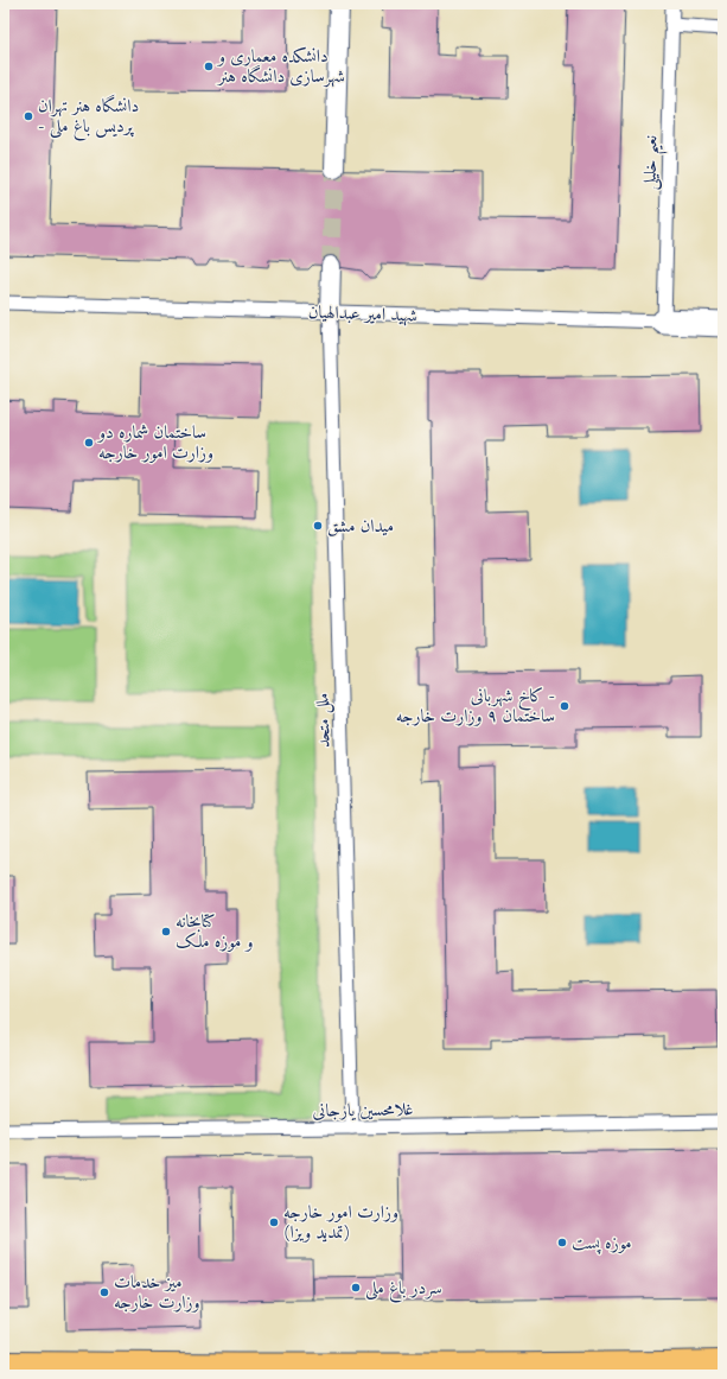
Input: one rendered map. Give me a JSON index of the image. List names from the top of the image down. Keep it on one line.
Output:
{"streets":{"street":["شهید امیر عبدالهیان"],"lane":["نعیم خلیلی","ملل متحد","غلامحسین یارجانی"]},"crossings":[["نعیم خلیلی","شهید امیر عبدالهیان"],["شهید امیر عبدالهیان","ملل متحد"],["ملل متحد","غلامحسین یارجانی"]],"places":["دانشکده معماری و شهرسازی دانشگاه هنر","دانشگاه هنر تهران - پردیس باغ ملی","ساختمان شماره دو وزارت امور خارجه","میدان مشق","کاخ شهربانی - ساختمان ۹ وزارت خارجه","کتابخانه و موزه ملک","وزارت امور خارجه (تمدید ویزا)","موزه پست","سردر باغ ملی","میز خدمات وزارت خارجه"]}
